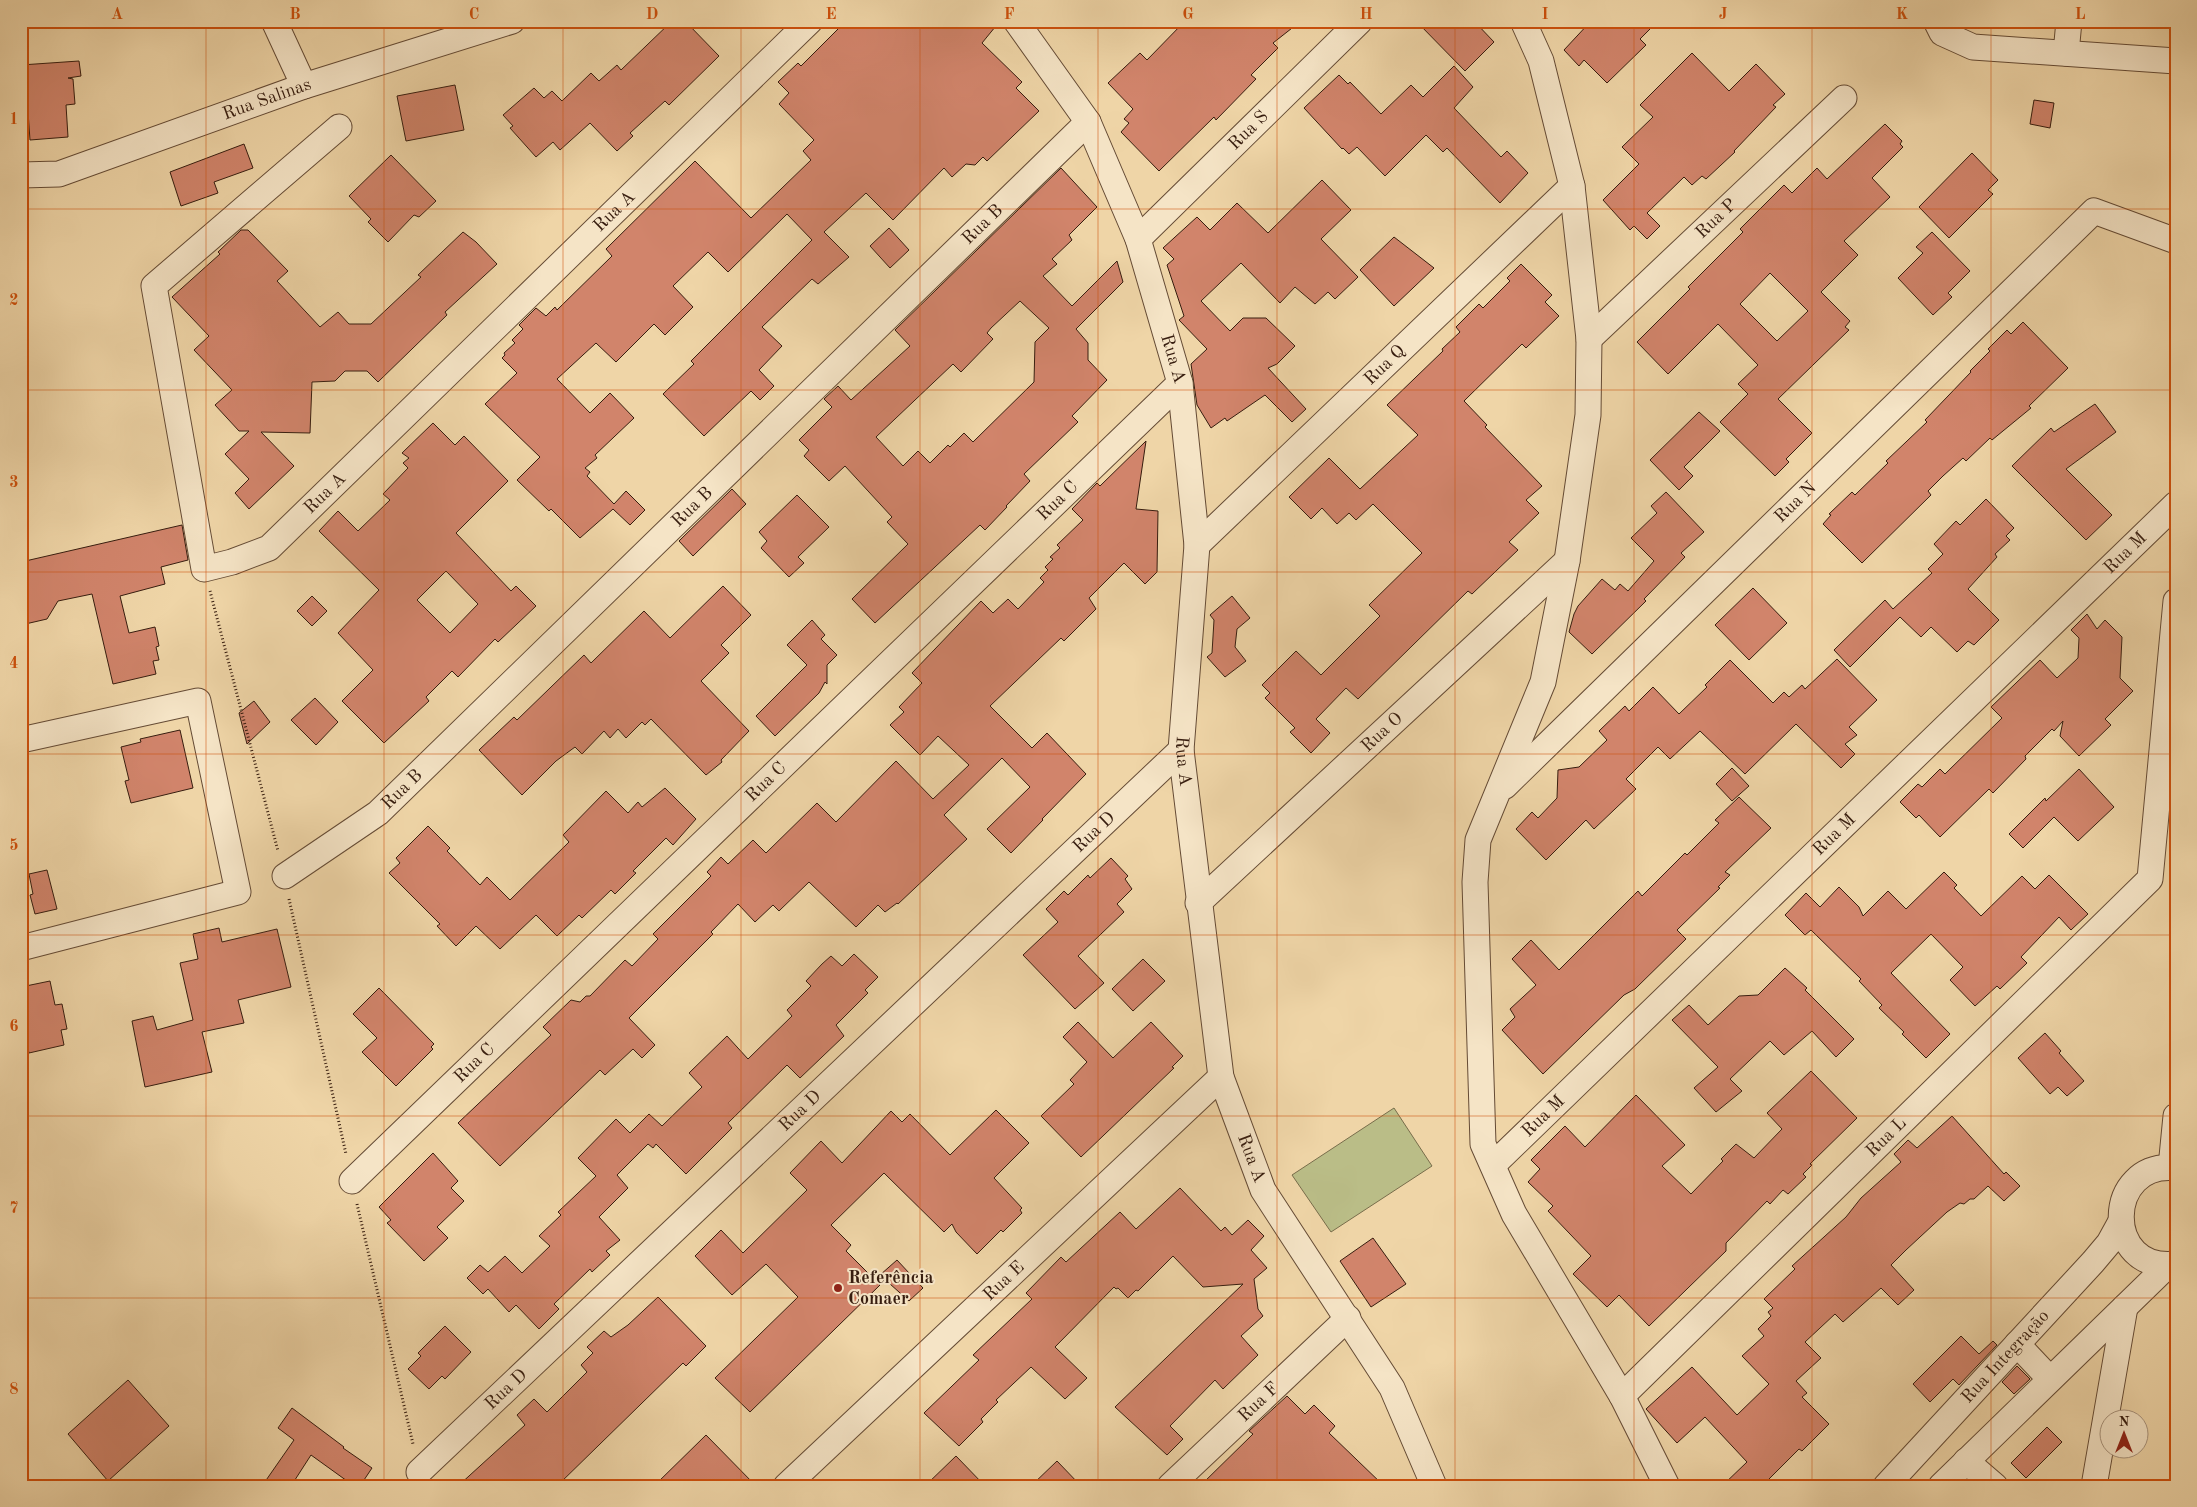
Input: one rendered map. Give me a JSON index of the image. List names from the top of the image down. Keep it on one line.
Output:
{"streets":{"street":["Rua Salinas","Rua S","Rua A","Rua P","Rua B","Rua Q","Rua C","Rua N","Rua M","Rua O","Rua D","Rua L","Rua E","Rua Integração","Rua F"]},"crossings":[["Rua S","Rua A"],["Rua A","Rua B"],["Rua A","Rua Q"],["Rua A","Rua C"],["Rua A","Rua O"],["Rua A","Rua D"],["Rua A","Rua E"],["Rua A","Rua F"]],"places":["Referência Comaer"],"north":"top","grid":{"columns":["A","B","C","D","E","F","G","H","I","J","K","L"],"rows":["1","2","3","4","5","6","7","8"]}}
